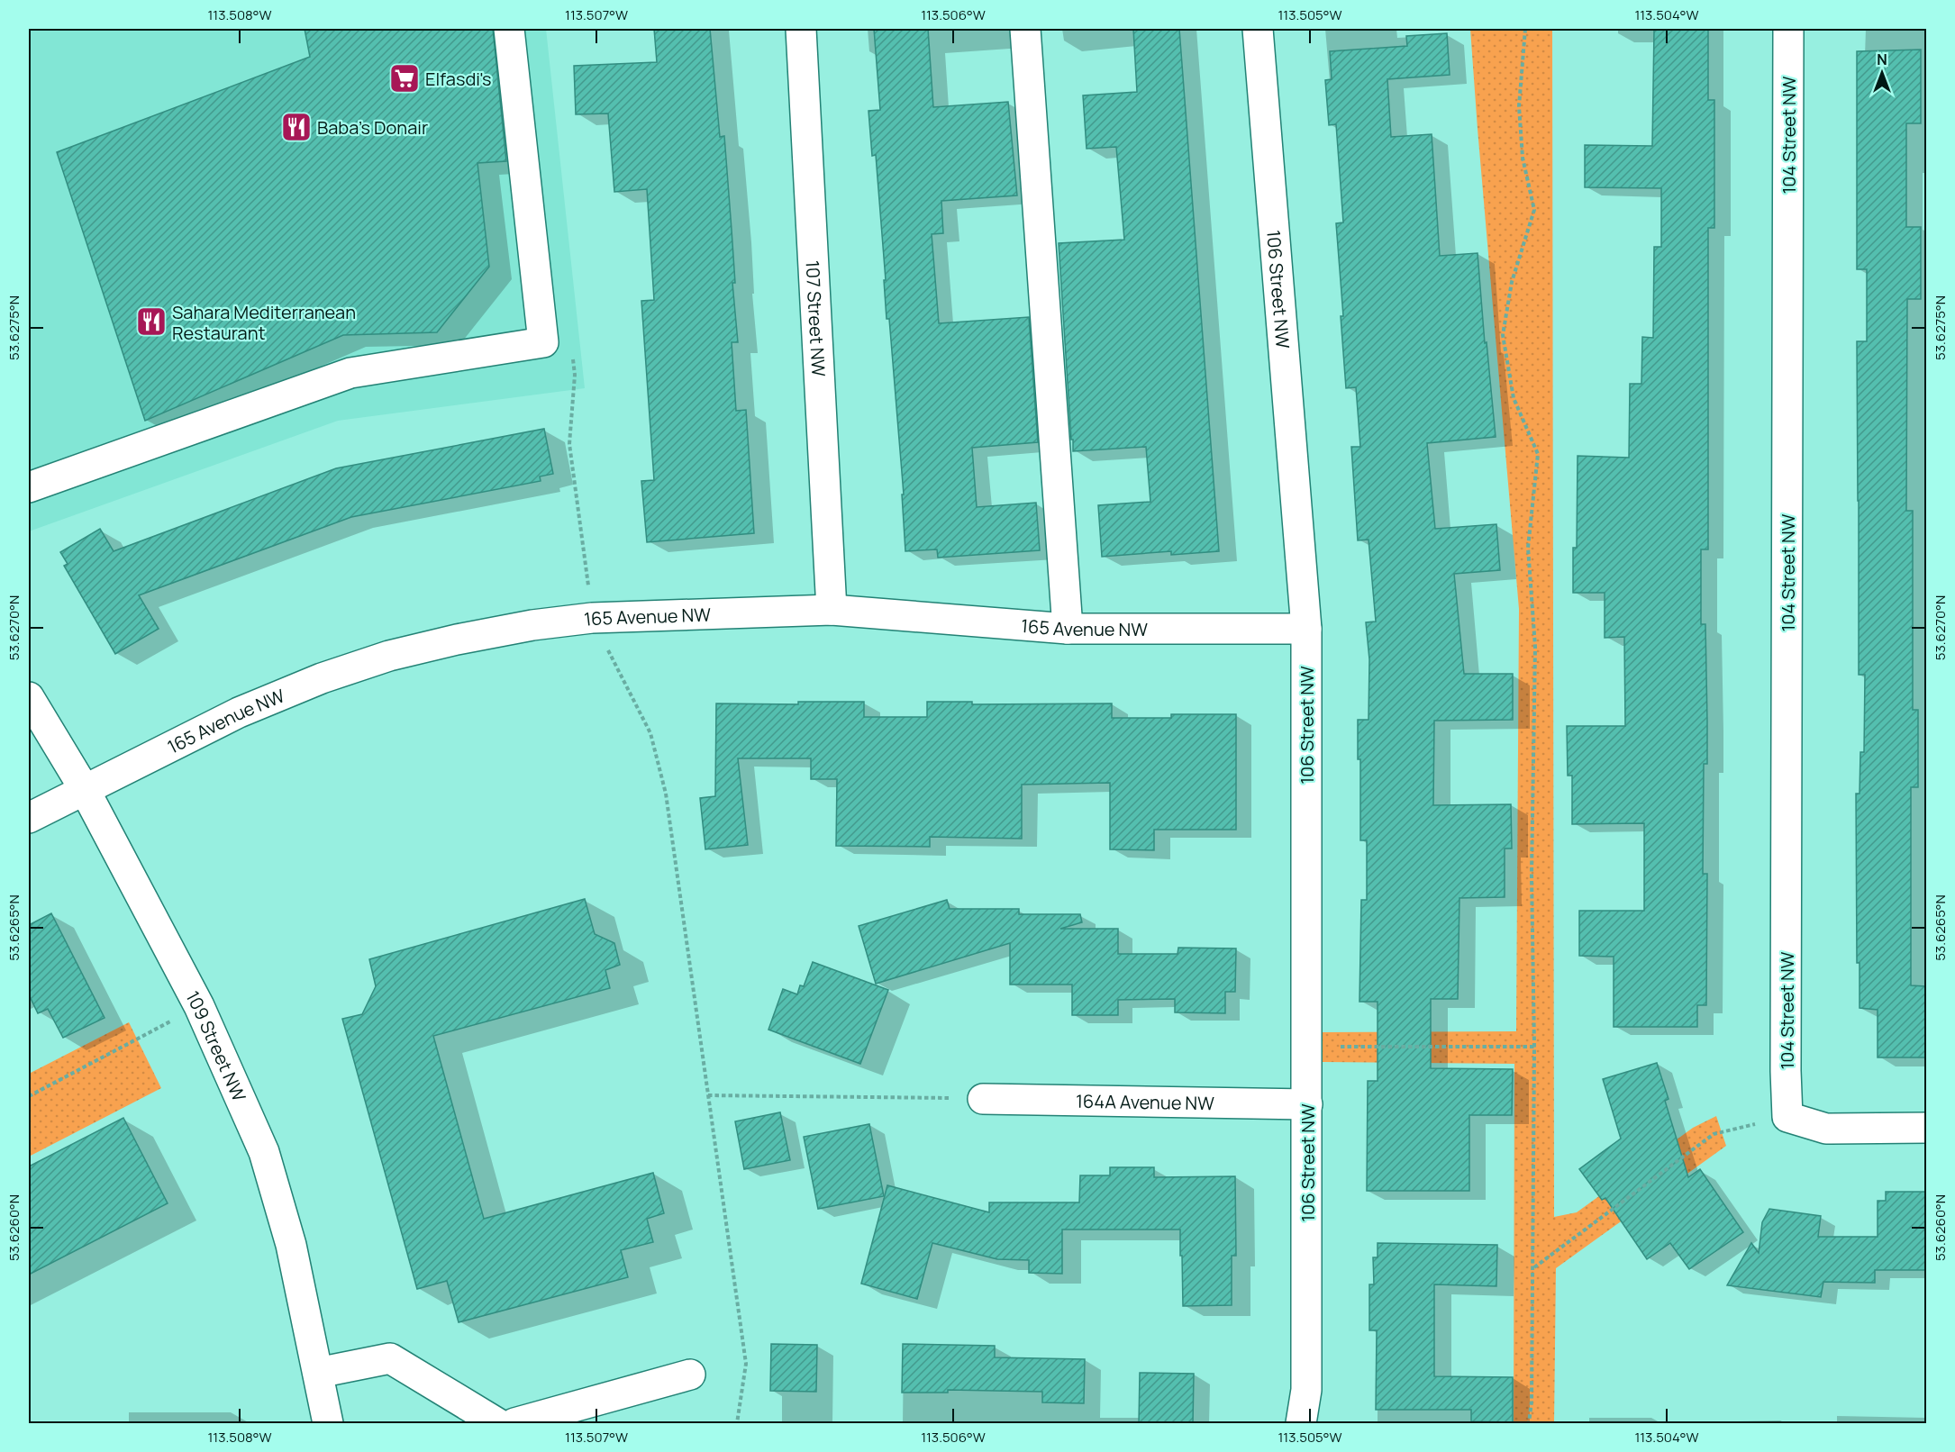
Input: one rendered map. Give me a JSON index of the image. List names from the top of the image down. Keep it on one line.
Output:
{"streets":{"street":["104 Street NW","106 Street NW","107 Street NW","165 Avenue NW","109 Street NW","164A Avenue NW"]},"crossings":[["106 Street NW","165 Avenue NW"],["106 Street NW","164A Avenue NW"],["107 Street NW","165 Avenue NW"],["165 Avenue NW","109 Street NW"]],"places":{"supermarket":["Elfasdi's"],"restaurant":["Baba's Donair","Sahara Mediterranean Restaurant"]},"north":"top","coordinates":["113.508°W","113.507°W","113.506°W","113.505°W","113.504°W","53.6275°N","53.6270°N","53.6265°N","53.6260°N"]}
